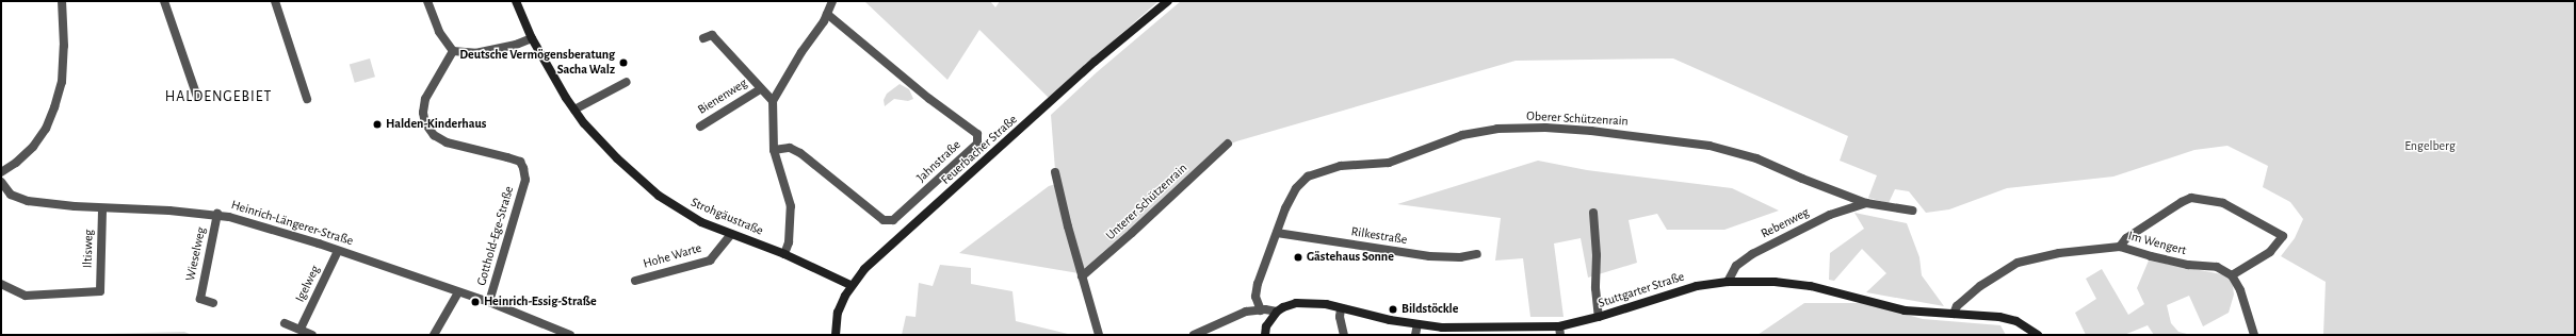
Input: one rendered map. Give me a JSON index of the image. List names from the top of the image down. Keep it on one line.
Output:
{"streets":{"main road":["Feuerbacher Straße","Strohgäustraße","Stuttgarter Straße"],"street":["Bienenweg","Oberer Schützenrain","Jahnstraße","Unterer Schützenrain","Heinrich-Längerer-Straße","Rebenweg","Gotthold-Ege-Straße","Rilkestraße","Im Wengert","Iltisweg","Wieselweg","Hohe Warte","Igelweg"]},"crossings":[["Oberer Schützenrain","Rebenweg"],["Oberer Schützenrain","Rilkestraße"],["Feuerbacher Straße","Strohgäustraße"],["Strohgäustraße","Hohe Warte"],["Heinrich-Längerer-Straße","Gotthold-Ege-Straße"],["Heinrich-Längerer-Straße","Iltisweg"],["Heinrich-Längerer-Straße","Wieselweg"],["Heinrich-Längerer-Straße","Igelweg"],["Rebenweg","Stuttgarter Straße"],["Im Wengert","Stuttgarter Straße"]],"districts":["HALDENGEBIET"],"parks":["Engelberg"],"places":["Deutsche Vermögensberatung Sacha Walz","Halden-Kinderhaus","Gästehaus Sonne","Heinrich-Essig-Straße","Bildstöckle"]}
